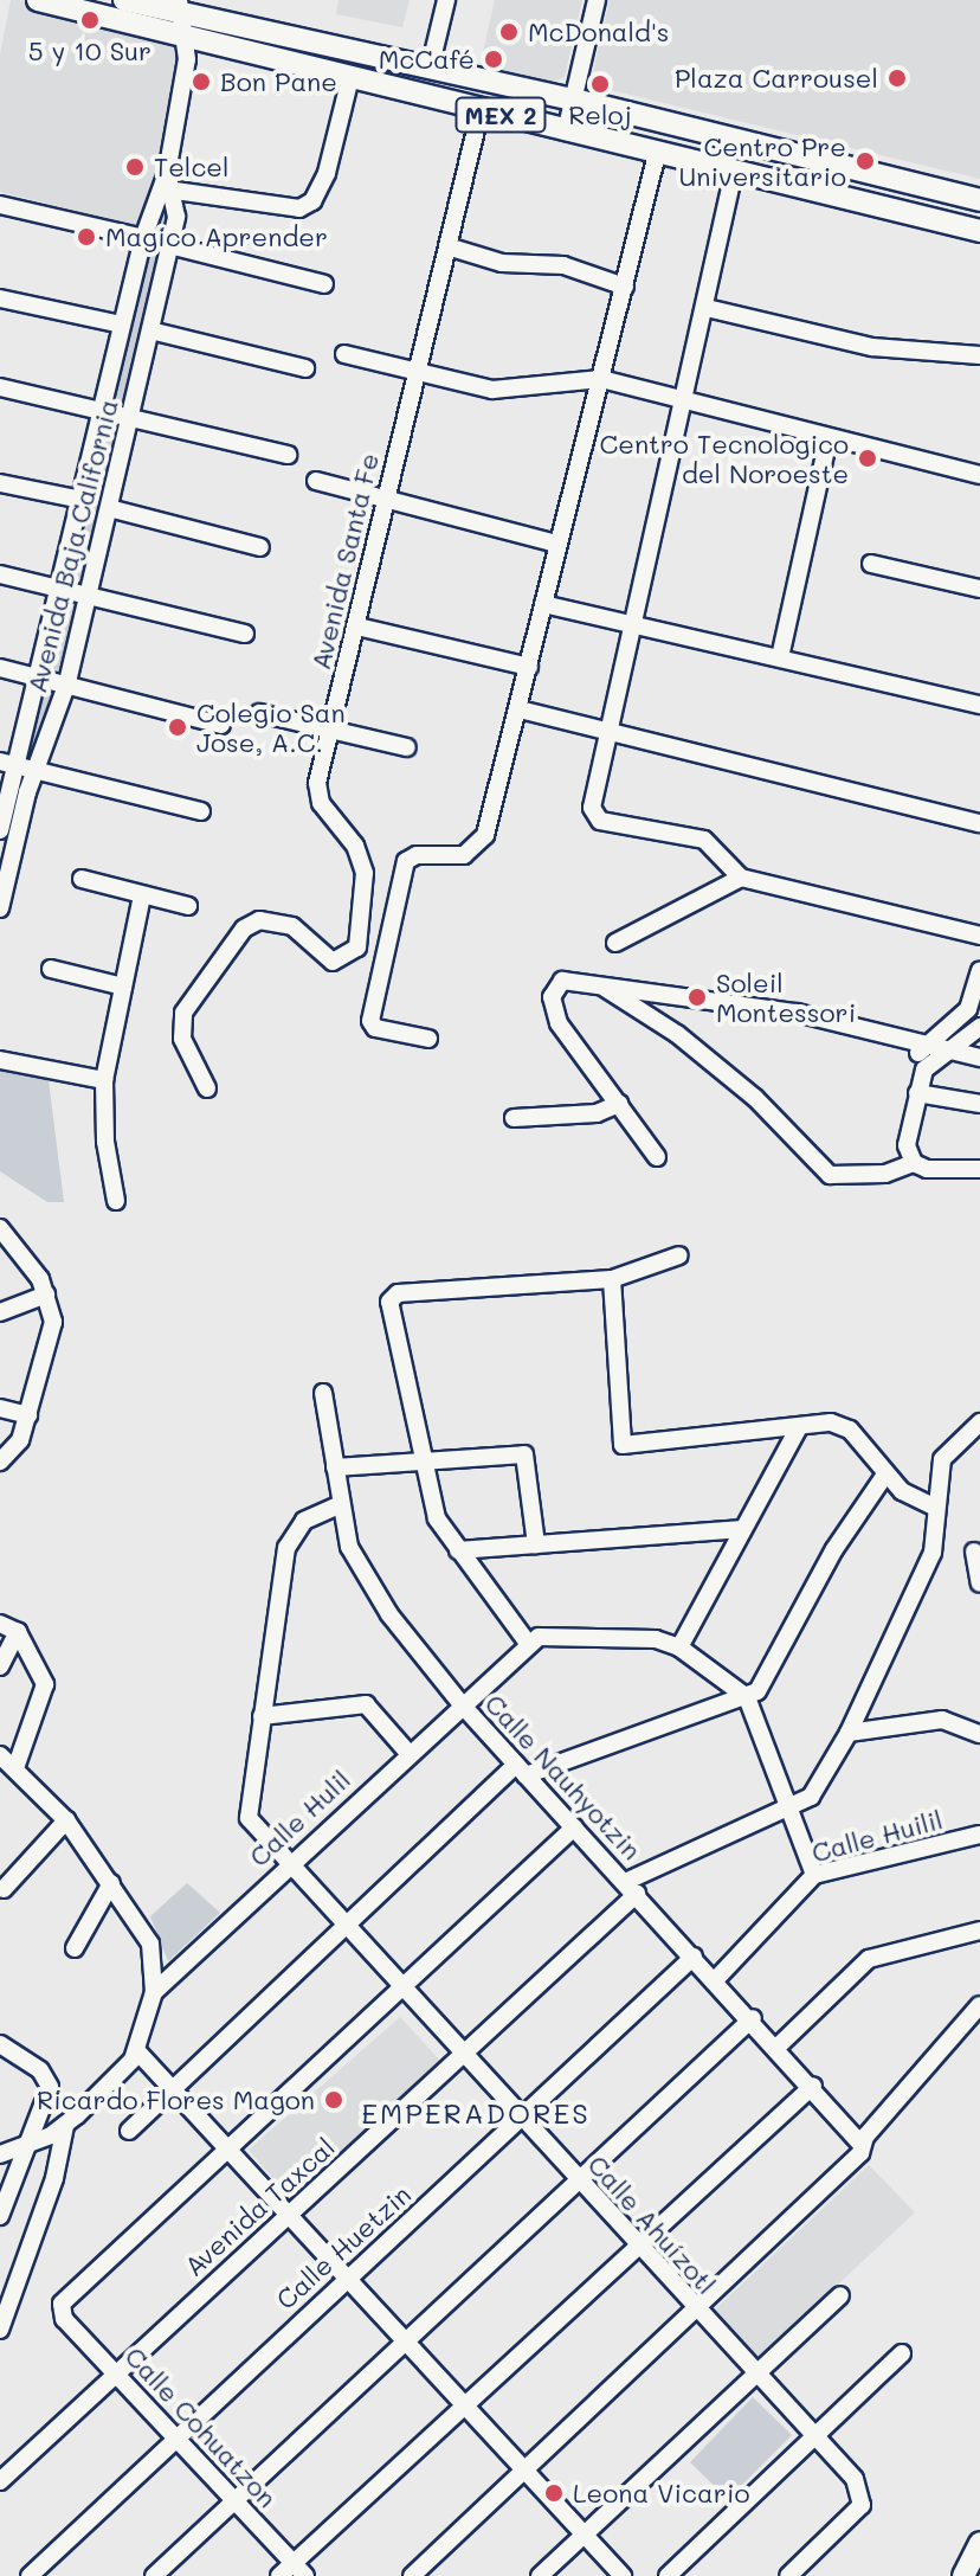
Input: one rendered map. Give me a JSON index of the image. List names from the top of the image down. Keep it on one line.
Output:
{"streets":{"main road":["MEX 2"],"street":["Avenida Baja California","Avenida Santa Fe","Calle Nauhyotzin","Calle Hulil","Calle Huilil","Avenida Taxcal","Calle Ahuízotl","Calle Huetzin","Calle Cohuatzon"]},"crossings":[["MEX 2","Avenida Baja California"],["MEX 2","Avenida Santa Fe"],["Calle Nauhyotzin","Calle Hulil"],["Calle Nauhyotzin","Calle Huilil"],["Calle Nauhyotzin","Avenida Taxcal"],["Calle Nauhyotzin","Calle Huetzin"],["Calle Hulil","Calle Ahuízotl"],["Avenida Taxcal","Calle Ahuízotl"],["Avenida Taxcal","Calle Cohuatzon"],["Calle Ahuízotl","Calle Huetzin"],["Calle Huetzin","Calle Cohuatzon"]],"districts":["EMPERADORES"],"places":["5 y 10 Sur","McDonald's","McCafé","Plaza Carrousel","Bon Pane","Reloj","Centro Pre Universitario","Telcel","Magico Aprender","Centro Tecnologico del Noroeste","Colegio San Jose, A.C.","Soleil Montessori","Ricardo Flores Magon","Leona Vicario"]}
